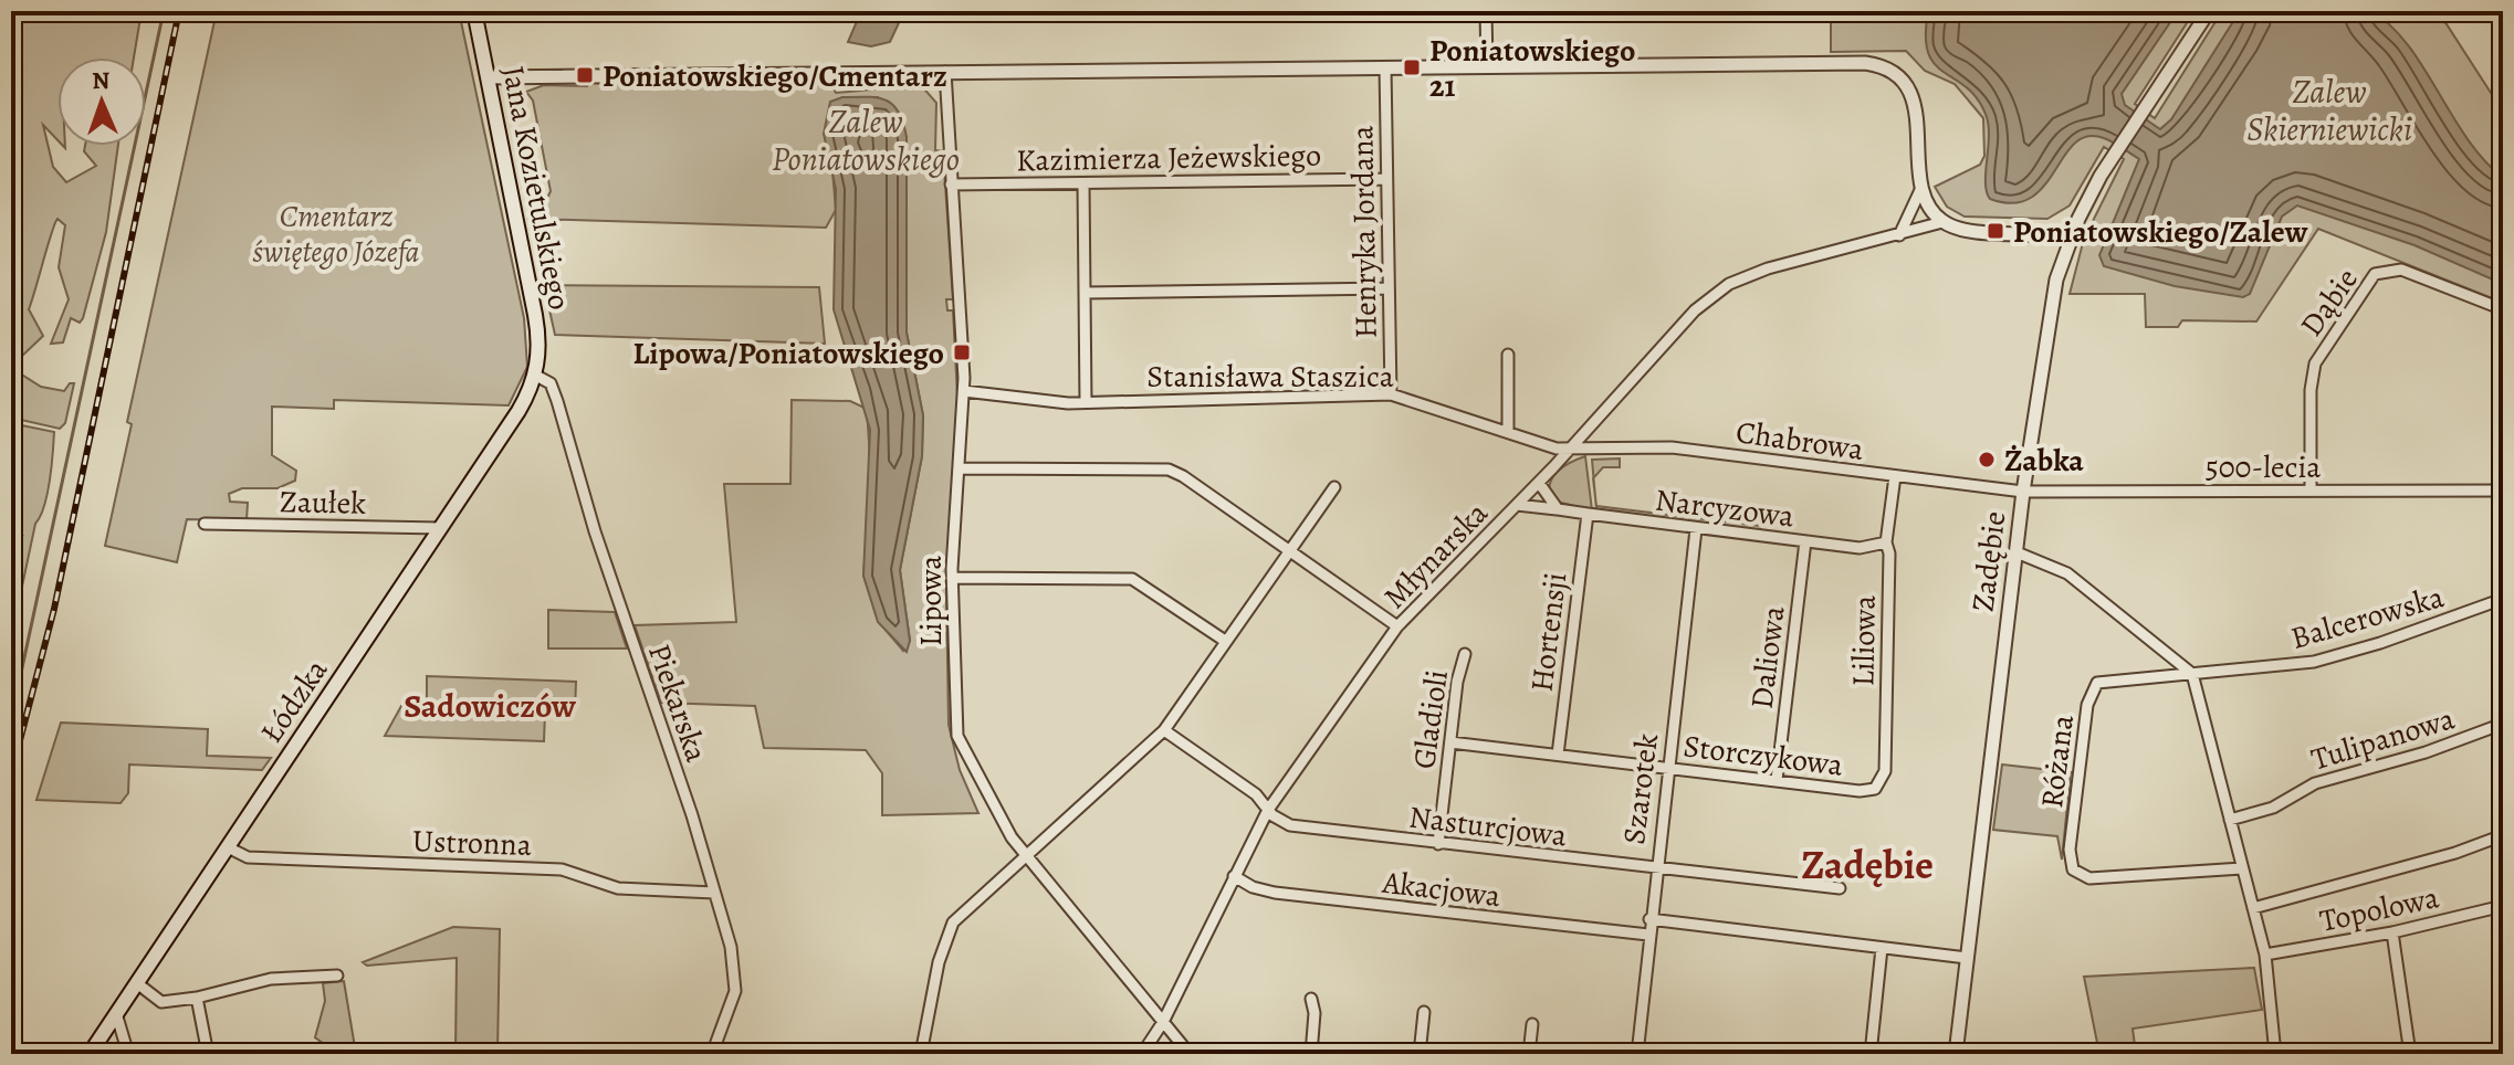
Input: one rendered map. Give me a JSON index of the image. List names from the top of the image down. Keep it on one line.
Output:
{"streets":{"main road":["Jana Kozietulskiego","Łódzka"],"street":["Kazimierza Jeżewskiego","Henryka Jordana","Dąbie","Stanisława Staszica","Chabrowa","500-lecia","Zaułek","Narcyzowa","Młynarska","Zadębie","Lipowa","Balcerowska","Hortensji","Liliowa","Daliowa","Piekarska","Gladioli","Tulipanowa","Storczykowa","Różana","Szarotek","Nasturcjowa","Ustronna","Akacjowa","Topolowa"]},"crossings":[["Kazimierza Jeżewskiego","Henryka Jordana"],["Kazimierza Jeżewskiego","Lipowa"],["Jana Kozietulskiego","Łódzka"],["Jana Kozietulskiego","Piekarska"],["Henryka Jordana","Stanisława Staszica"],["Dąbie","500-lecia"],["Stanisława Staszica","Chabrowa"],["Stanisława Staszica","Młynarska"],["Stanisława Staszica","Lipowa"],["Chabrowa","500-lecia"],["Chabrowa","Młynarska"],["Chabrowa","Zadębie"],["Chabrowa","Liliowa"],["500-lecia","Zadębie"],["Zaułek","Łódzka"],["Narcyzowa","Młynarska"],["Narcyzowa","Hortensji"],["Narcyzowa","Liliowa"],["Narcyzowa","Daliowa"],["Narcyzowa","Szarotek"],["Młynarska","Lipowa"],["Młynarska","Nasturcjowa"],["Młynarska","Akacjowa"],["Balcerowska","Różana"],["Hortensji","Storczykowa"],["Liliowa","Storczykowa"],["Daliowa","Storczykowa"],["Łódzka","Piekarska"],["Łódzka","Ustronna"],["Piekarska","Ustronna"],["Gladioli","Storczykowa"],["Gladioli","Nasturcjowa"],["Storczykowa","Szarotek"],["Szarotek","Nasturcjowa"],["Szarotek","Akacjowa"]],"districts":["Sadowiczów","Zadębie"],"water":["Zalew Skierniewicki","Zalew Poniatowskiego"],"parks":["Cmentarz świętego Józefa"],"places":{"transit":["Poniatowskiego 21","Poniatowskiego/Cmentarz","Poniatowskiego/Zalew","Lipowa/Poniatowskiego"],"other":["Żabka"]},"north":"top"}
